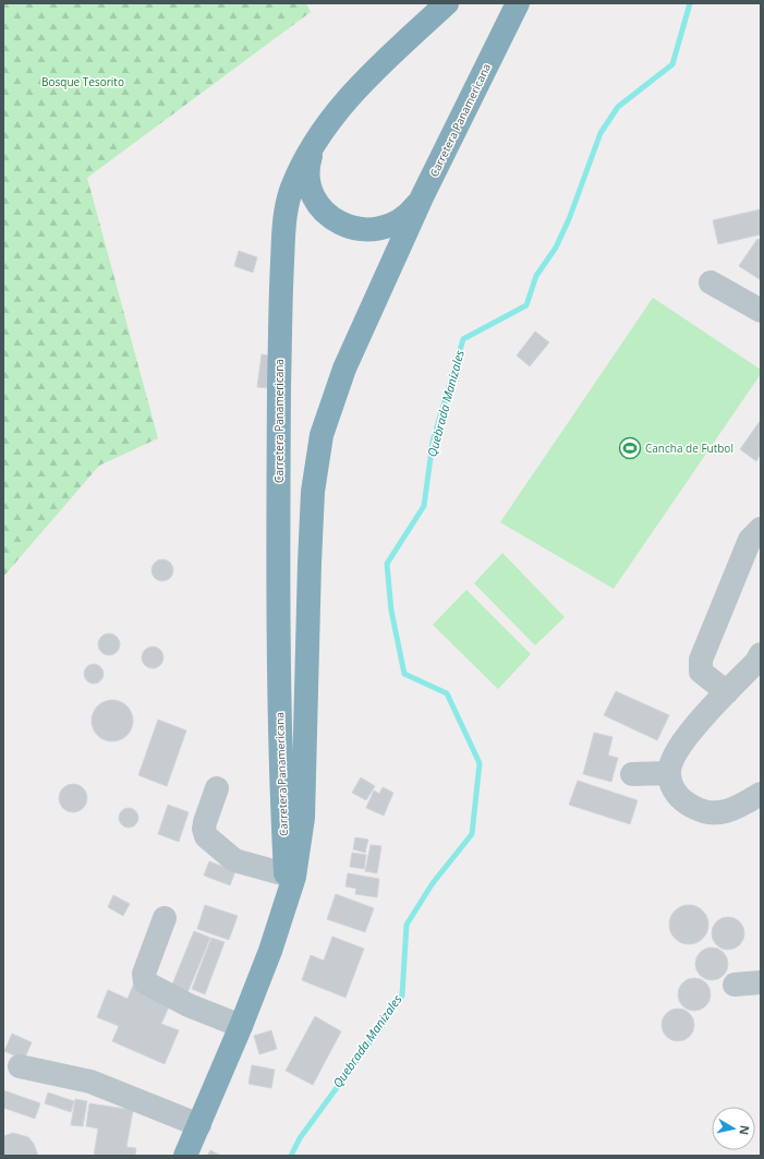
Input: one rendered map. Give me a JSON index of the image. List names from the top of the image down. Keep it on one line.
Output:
{"streets":{"highway":["Carretera Panamericana"]},"water":["Quebrada Manizales"],"parks":["Bosque Tesorito"],"places":{"sports":["Cancha de Futbol"]},"north":"right"}
